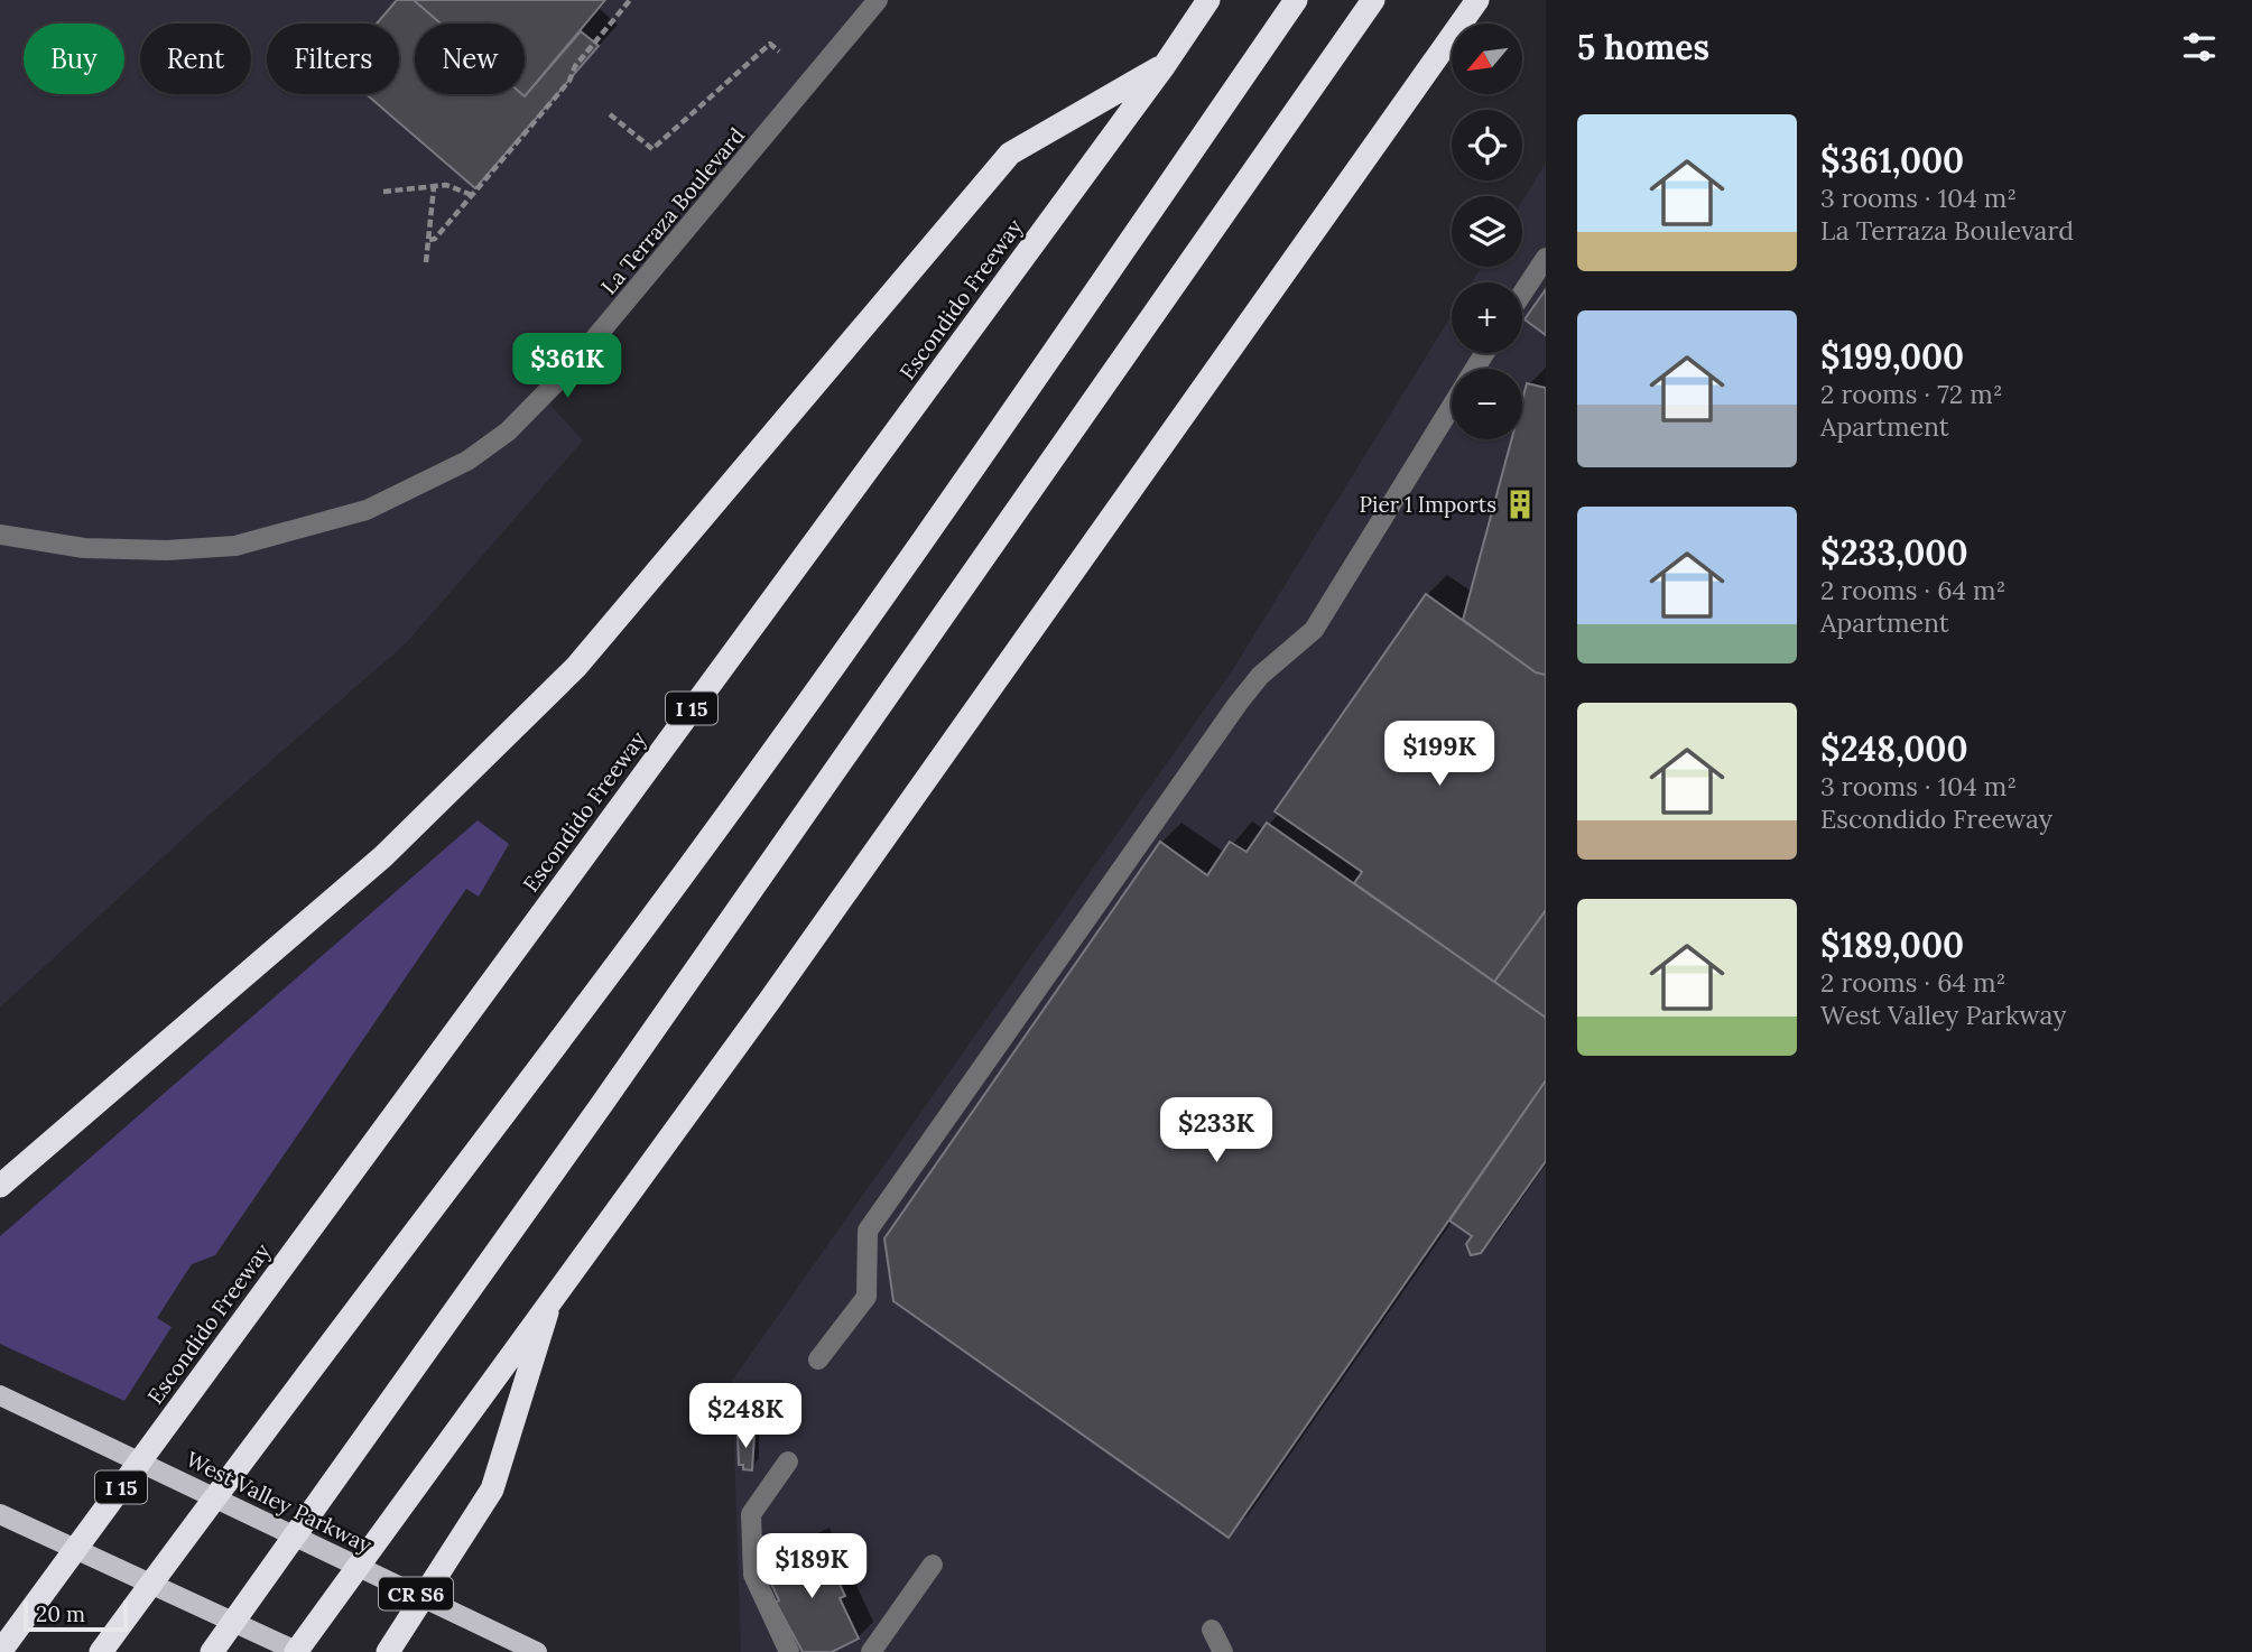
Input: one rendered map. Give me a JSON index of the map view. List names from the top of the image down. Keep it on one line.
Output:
{"streets":{"highway":["Escondido Freeway","I 15"],"main road":["West Valley Parkway","CR S6"],"street":["La Terraza Boulevard"]},"places":{"building":["Pier 1 Imports"]},"scale_bar":"20 m","north":"bottom left","page":{"heading":"5 homes","map_buttons":["+","−"],"chip":["Buy","Rent","Filters","New"],"list":[{"name":"$361,000","note":"3 rooms · 104 m² · La Terraza Boulevard"},{"name":"$199,000","note":"2 rooms · 72 m² · Apartment"},{"name":"$233,000","note":"2 rooms · 64 m² · Apartment"},{"name":"$248,000","note":"3 rooms · 104 m² · Escondido Freeway"},{"name":"$189,000","note":"2 rooms · 64 m² · West Valley Parkway"}],"price":["$361K","$199K","$233K","$248K","$189K"],"scale":"20 m"}}
